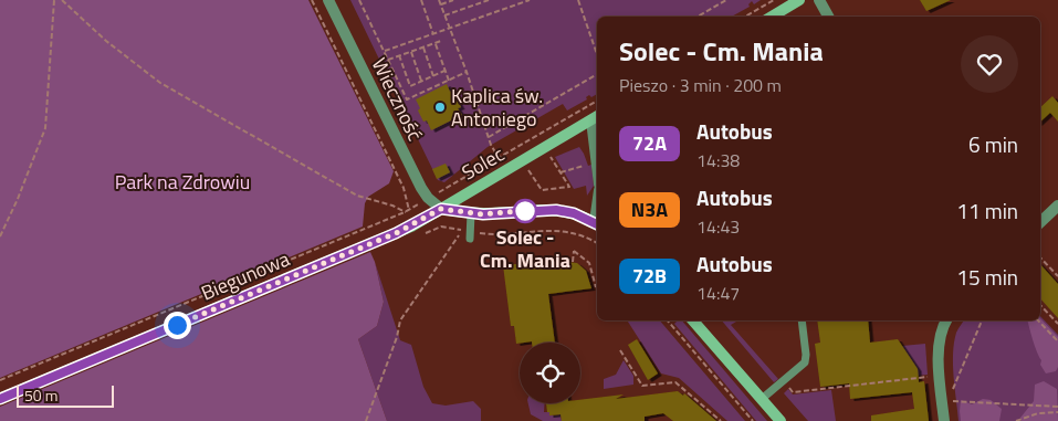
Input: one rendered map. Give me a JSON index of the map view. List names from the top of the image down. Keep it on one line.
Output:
{"streets":{"main road":["Solec","Biegunowa"],"street":["Wieczność"]},"crossings":[["Wieczność","Solec"],["Wieczność","Biegunowa"],["Solec","Biegunowa"]],"parks":["Park na Zdrowiu"],"places":["Kaplica św. Antoniego","Solec - Cm. Mania"],"lines":["bus line 72A"],"scale_bar":"50 m","page":{"heading":["Solec - Cm. Mania","Pieszo · 3 min · 200 m"],"list":[{"mark":"72A","name":"Autobus","note":"14:38","value":"6 min"},{"mark":"N3A","name":"Autobus","note":"14:43","value":"11 min"},{"mark":"72B","name":"Autobus","note":"14:47","value":"15 min"}],"scale":"50 m"}}
